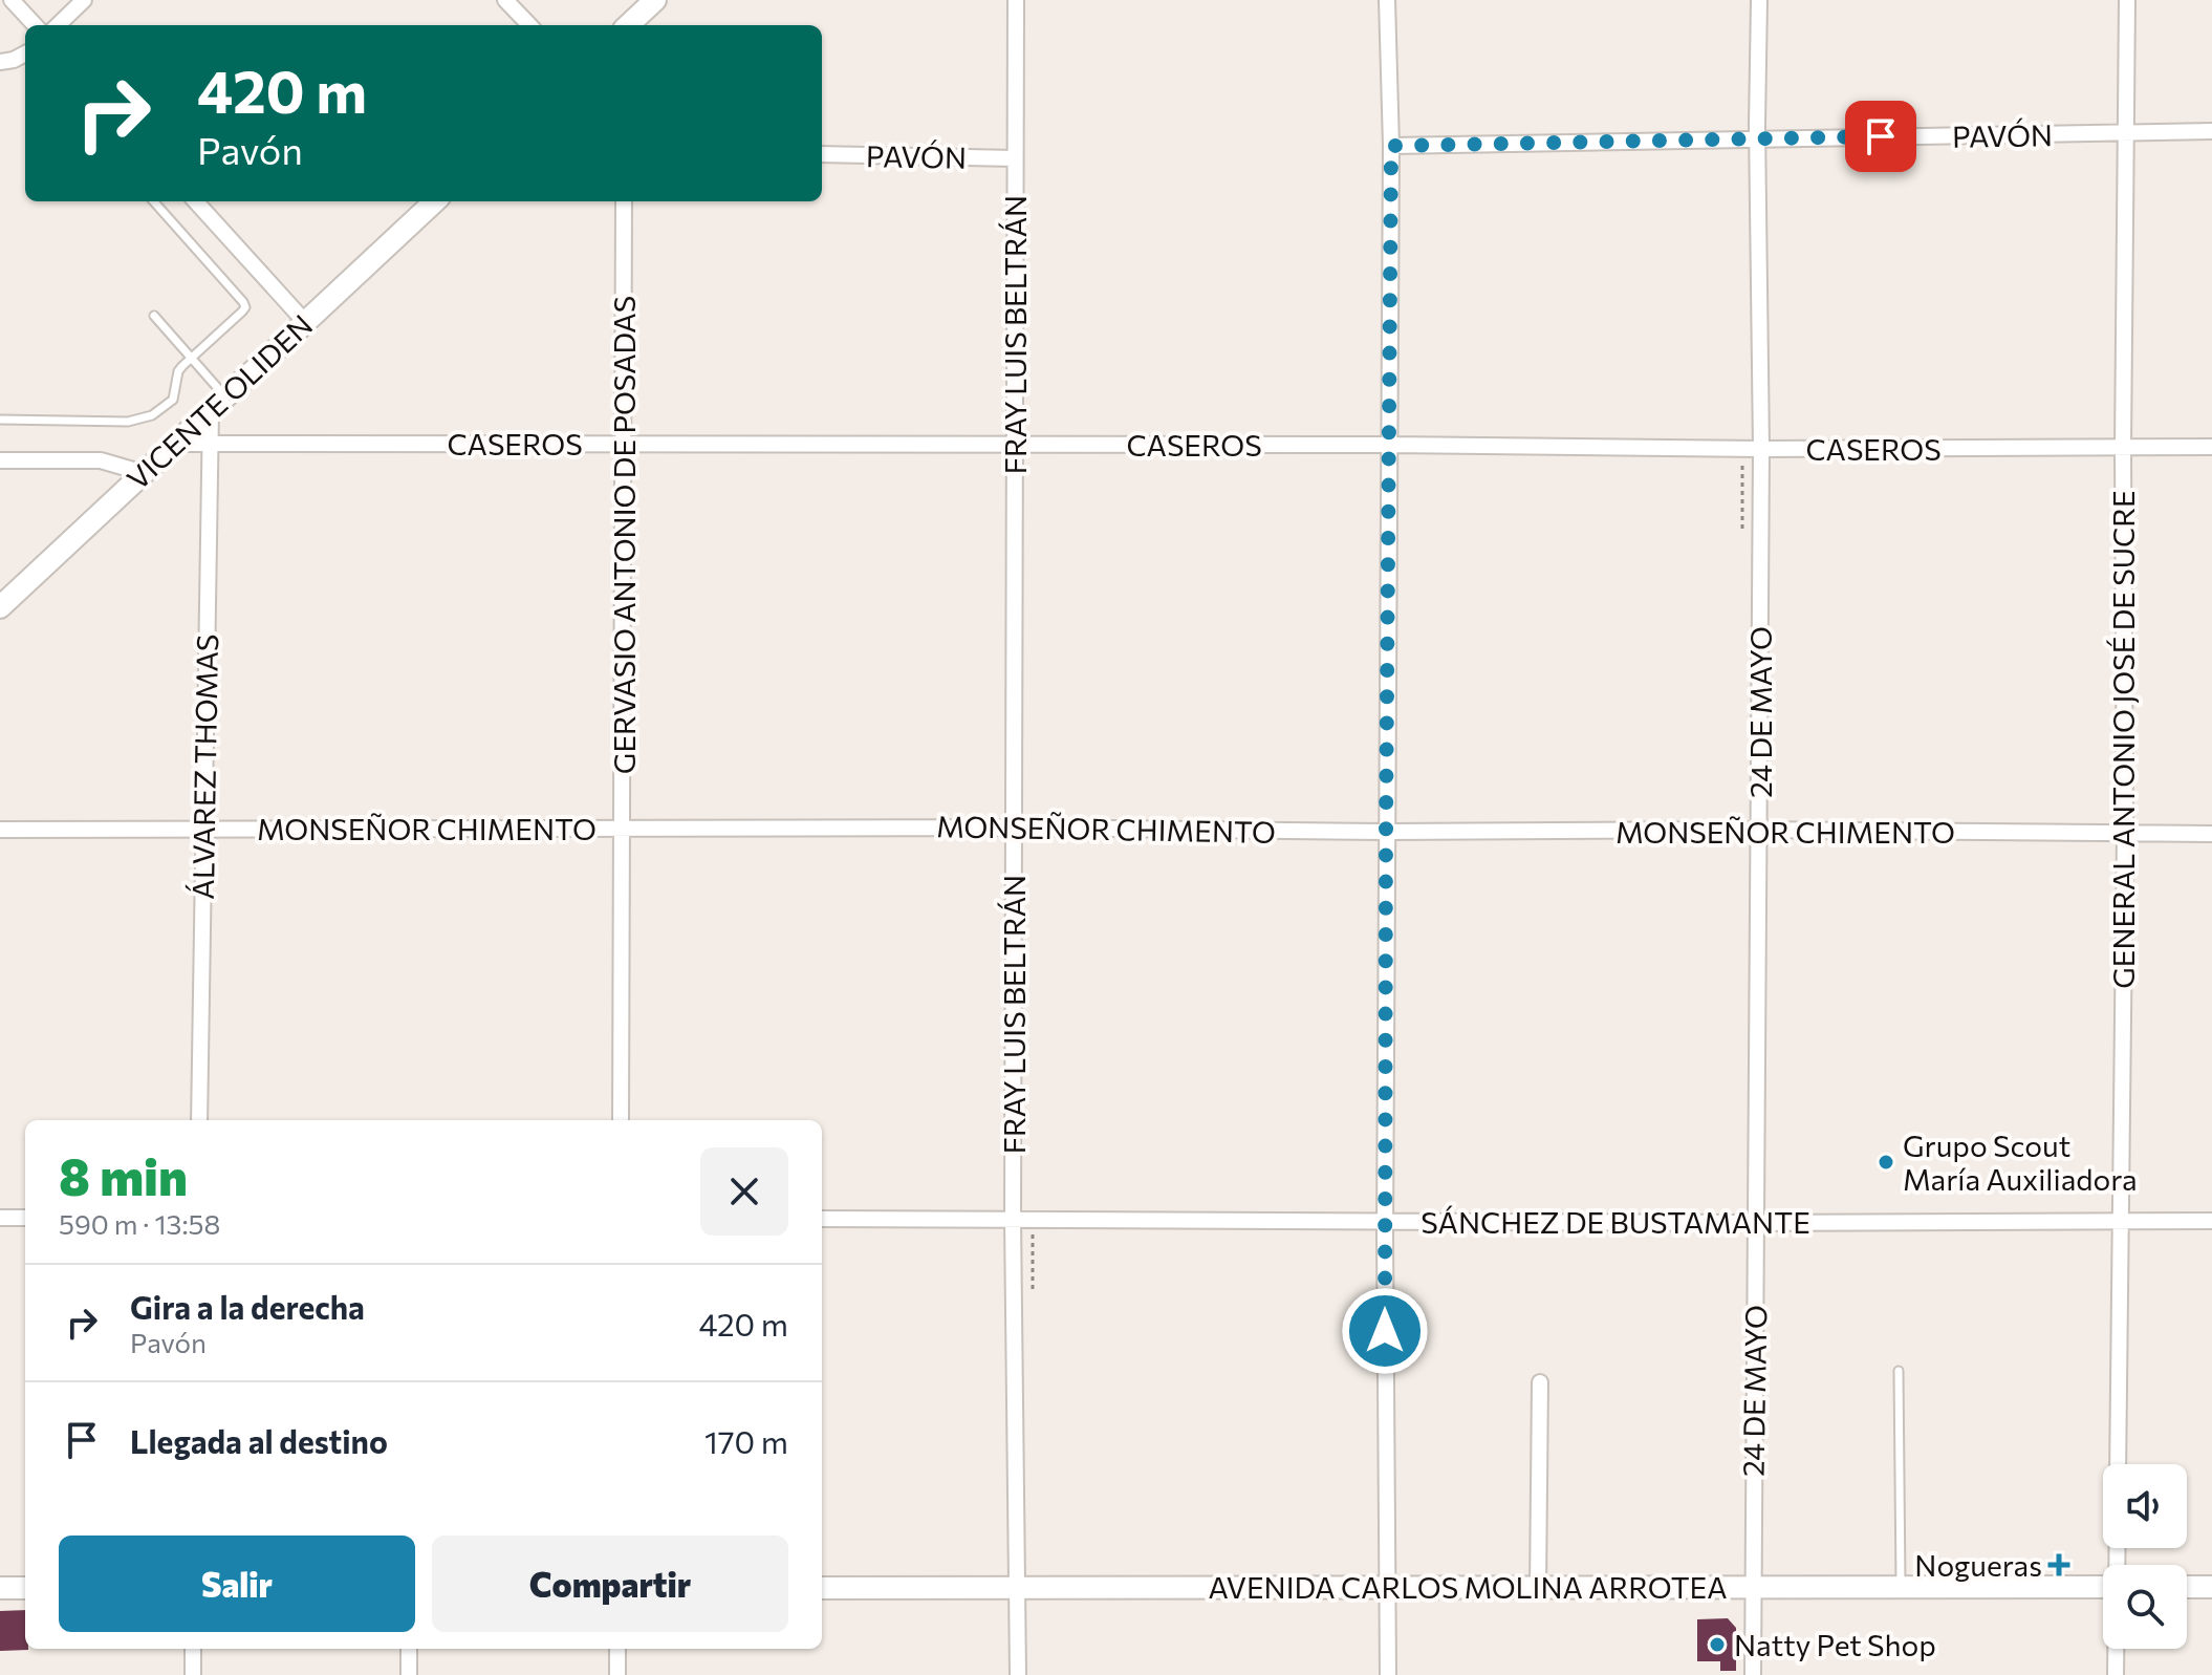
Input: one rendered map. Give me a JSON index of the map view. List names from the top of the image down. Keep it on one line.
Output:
{"streets":{"street":["PAVÓN","FRAY LUIS BELTRÁN","VICENTE OLIDEN","CASEROS","GERVASIO ANTONIO DE POSADAS","24 DE MAYO","GENERAL ANTONIO JOSÉ DE SUCRE","ÁLVAREZ THOMAS","MONSEÑOR CHIMENTO","SÁNCHEZ DE BUSTAMANTE","AVENIDA CARLOS MOLINA ARROTEA"]},"crossings":[["PAVÓN","FRAY LUIS BELTRÁN"],["PAVÓN","24 DE MAYO"],["PAVÓN","GENERAL ANTONIO JOSÉ DE SUCRE"],["FRAY LUIS BELTRÁN","CASEROS"],["FRAY LUIS BELTRÁN","MONSEÑOR CHIMENTO"],["FRAY LUIS BELTRÁN","SÁNCHEZ DE BUSTAMANTE"],["FRAY LUIS BELTRÁN","AVENIDA CARLOS MOLINA ARROTEA"],["VICENTE OLIDEN","CASEROS"],["VICENTE OLIDEN","ÁLVAREZ THOMAS"],["CASEROS","GERVASIO ANTONIO DE POSADAS"],["CASEROS","24 DE MAYO"],["CASEROS","GENERAL ANTONIO JOSÉ DE SUCRE"],["CASEROS","ÁLVAREZ THOMAS"],["GERVASIO ANTONIO DE POSADAS","MONSEÑOR CHIMENTO"],["24 DE MAYO","MONSEÑOR CHIMENTO"],["24 DE MAYO","SÁNCHEZ DE BUSTAMANTE"],["24 DE MAYO","AVENIDA CARLOS MOLINA ARROTEA"],["GENERAL ANTONIO JOSÉ DE SUCRE","MONSEÑOR CHIMENTO"],["GENERAL ANTONIO JOSÉ DE SUCRE","SÁNCHEZ DE BUSTAMANTE"],["ÁLVAREZ THOMAS","MONSEÑOR CHIMENTO"]],"places":{"other":["Grupo Scout María Auxiliadora","Natty Pet Shop"],"health":["Nogueras"]},"page":{"turn":["420 m","Pavón"],"heading":["8 min","590 m · 13:58"],"list":[{"name":"Gira a la derecha","note":"Pavón","value":"420 m"},{"name":"Llegada al destino","value":"170 m"}],"buttons":["Salir","Compartir"]}}
